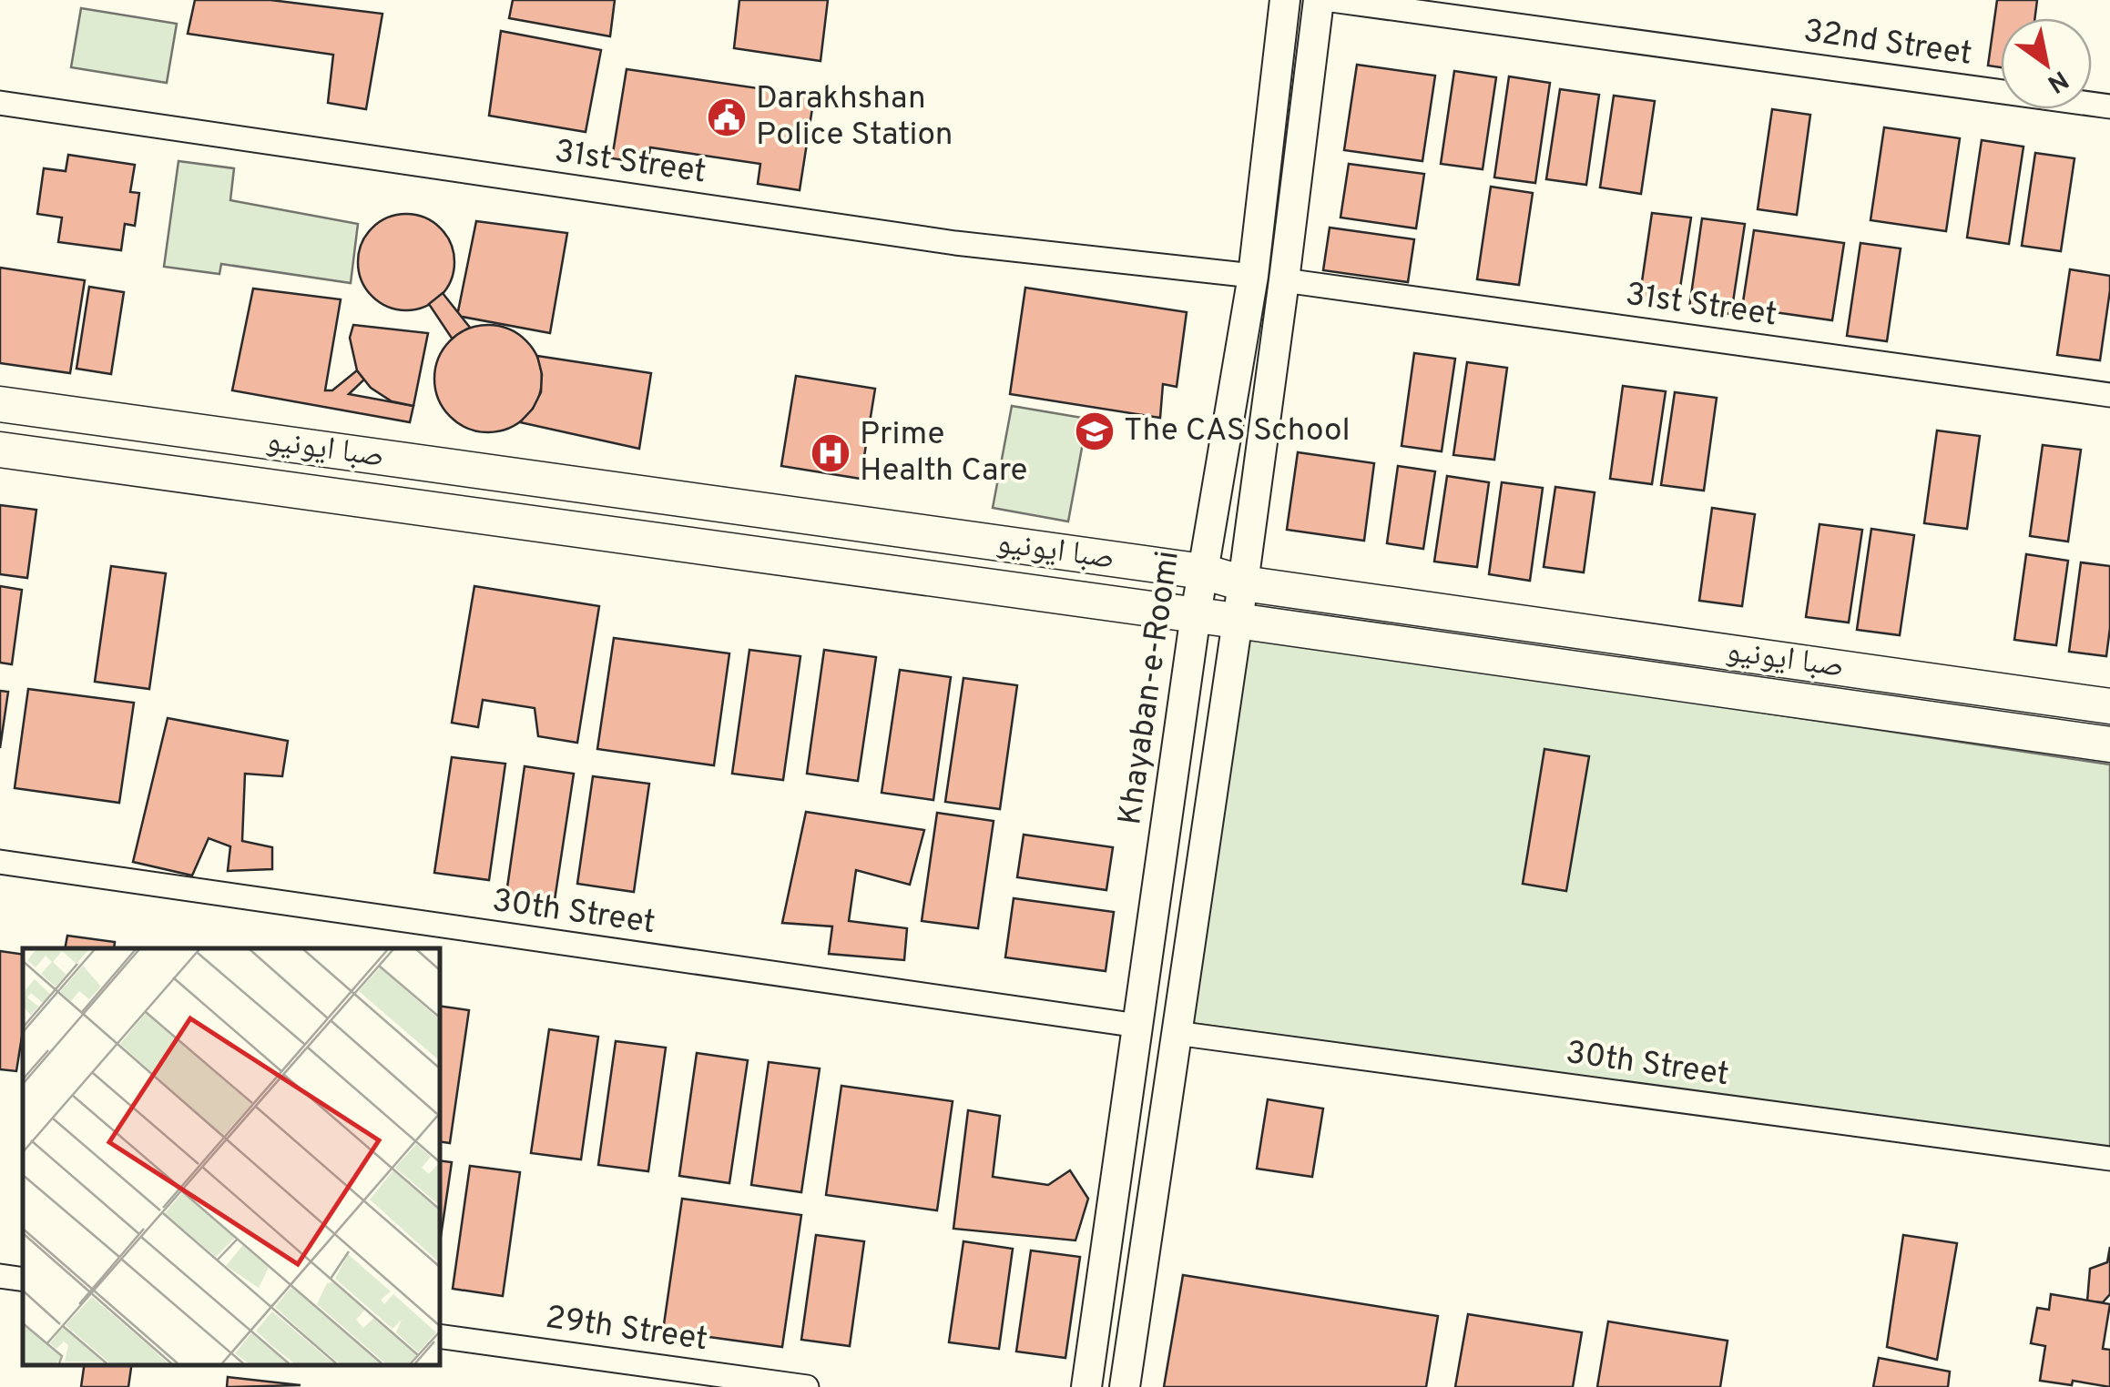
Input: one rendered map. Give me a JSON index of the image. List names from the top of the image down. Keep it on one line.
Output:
{"streets":{"main road":["صبا ایونیو"],"street":["32nd Street","31st Street","Khayaban-e-Roomi","30th Street","29th Street"]},"crossings":[["31st Street","Khayaban-e-Roomi"],["صبا ایونیو","Khayaban-e-Roomi"],["Khayaban-e-Roomi","30th Street"]],"places":{"public building":["Darakhshan Police Station"],"school or university":["The CAS School"],"hospital":["Prime Health Care"]},"north":"bottom right"}
